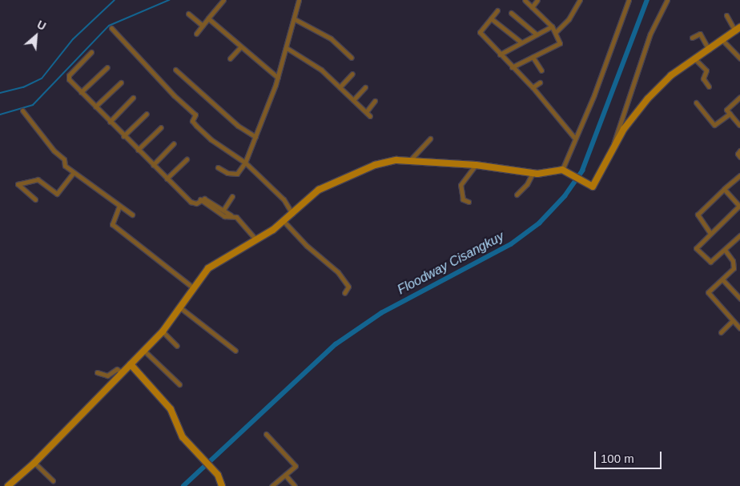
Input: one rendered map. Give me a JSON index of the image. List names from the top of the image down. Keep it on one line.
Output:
{"water":["Floodway Cisangkuy"],"scale_bar":"100 m","north":"top right"}
